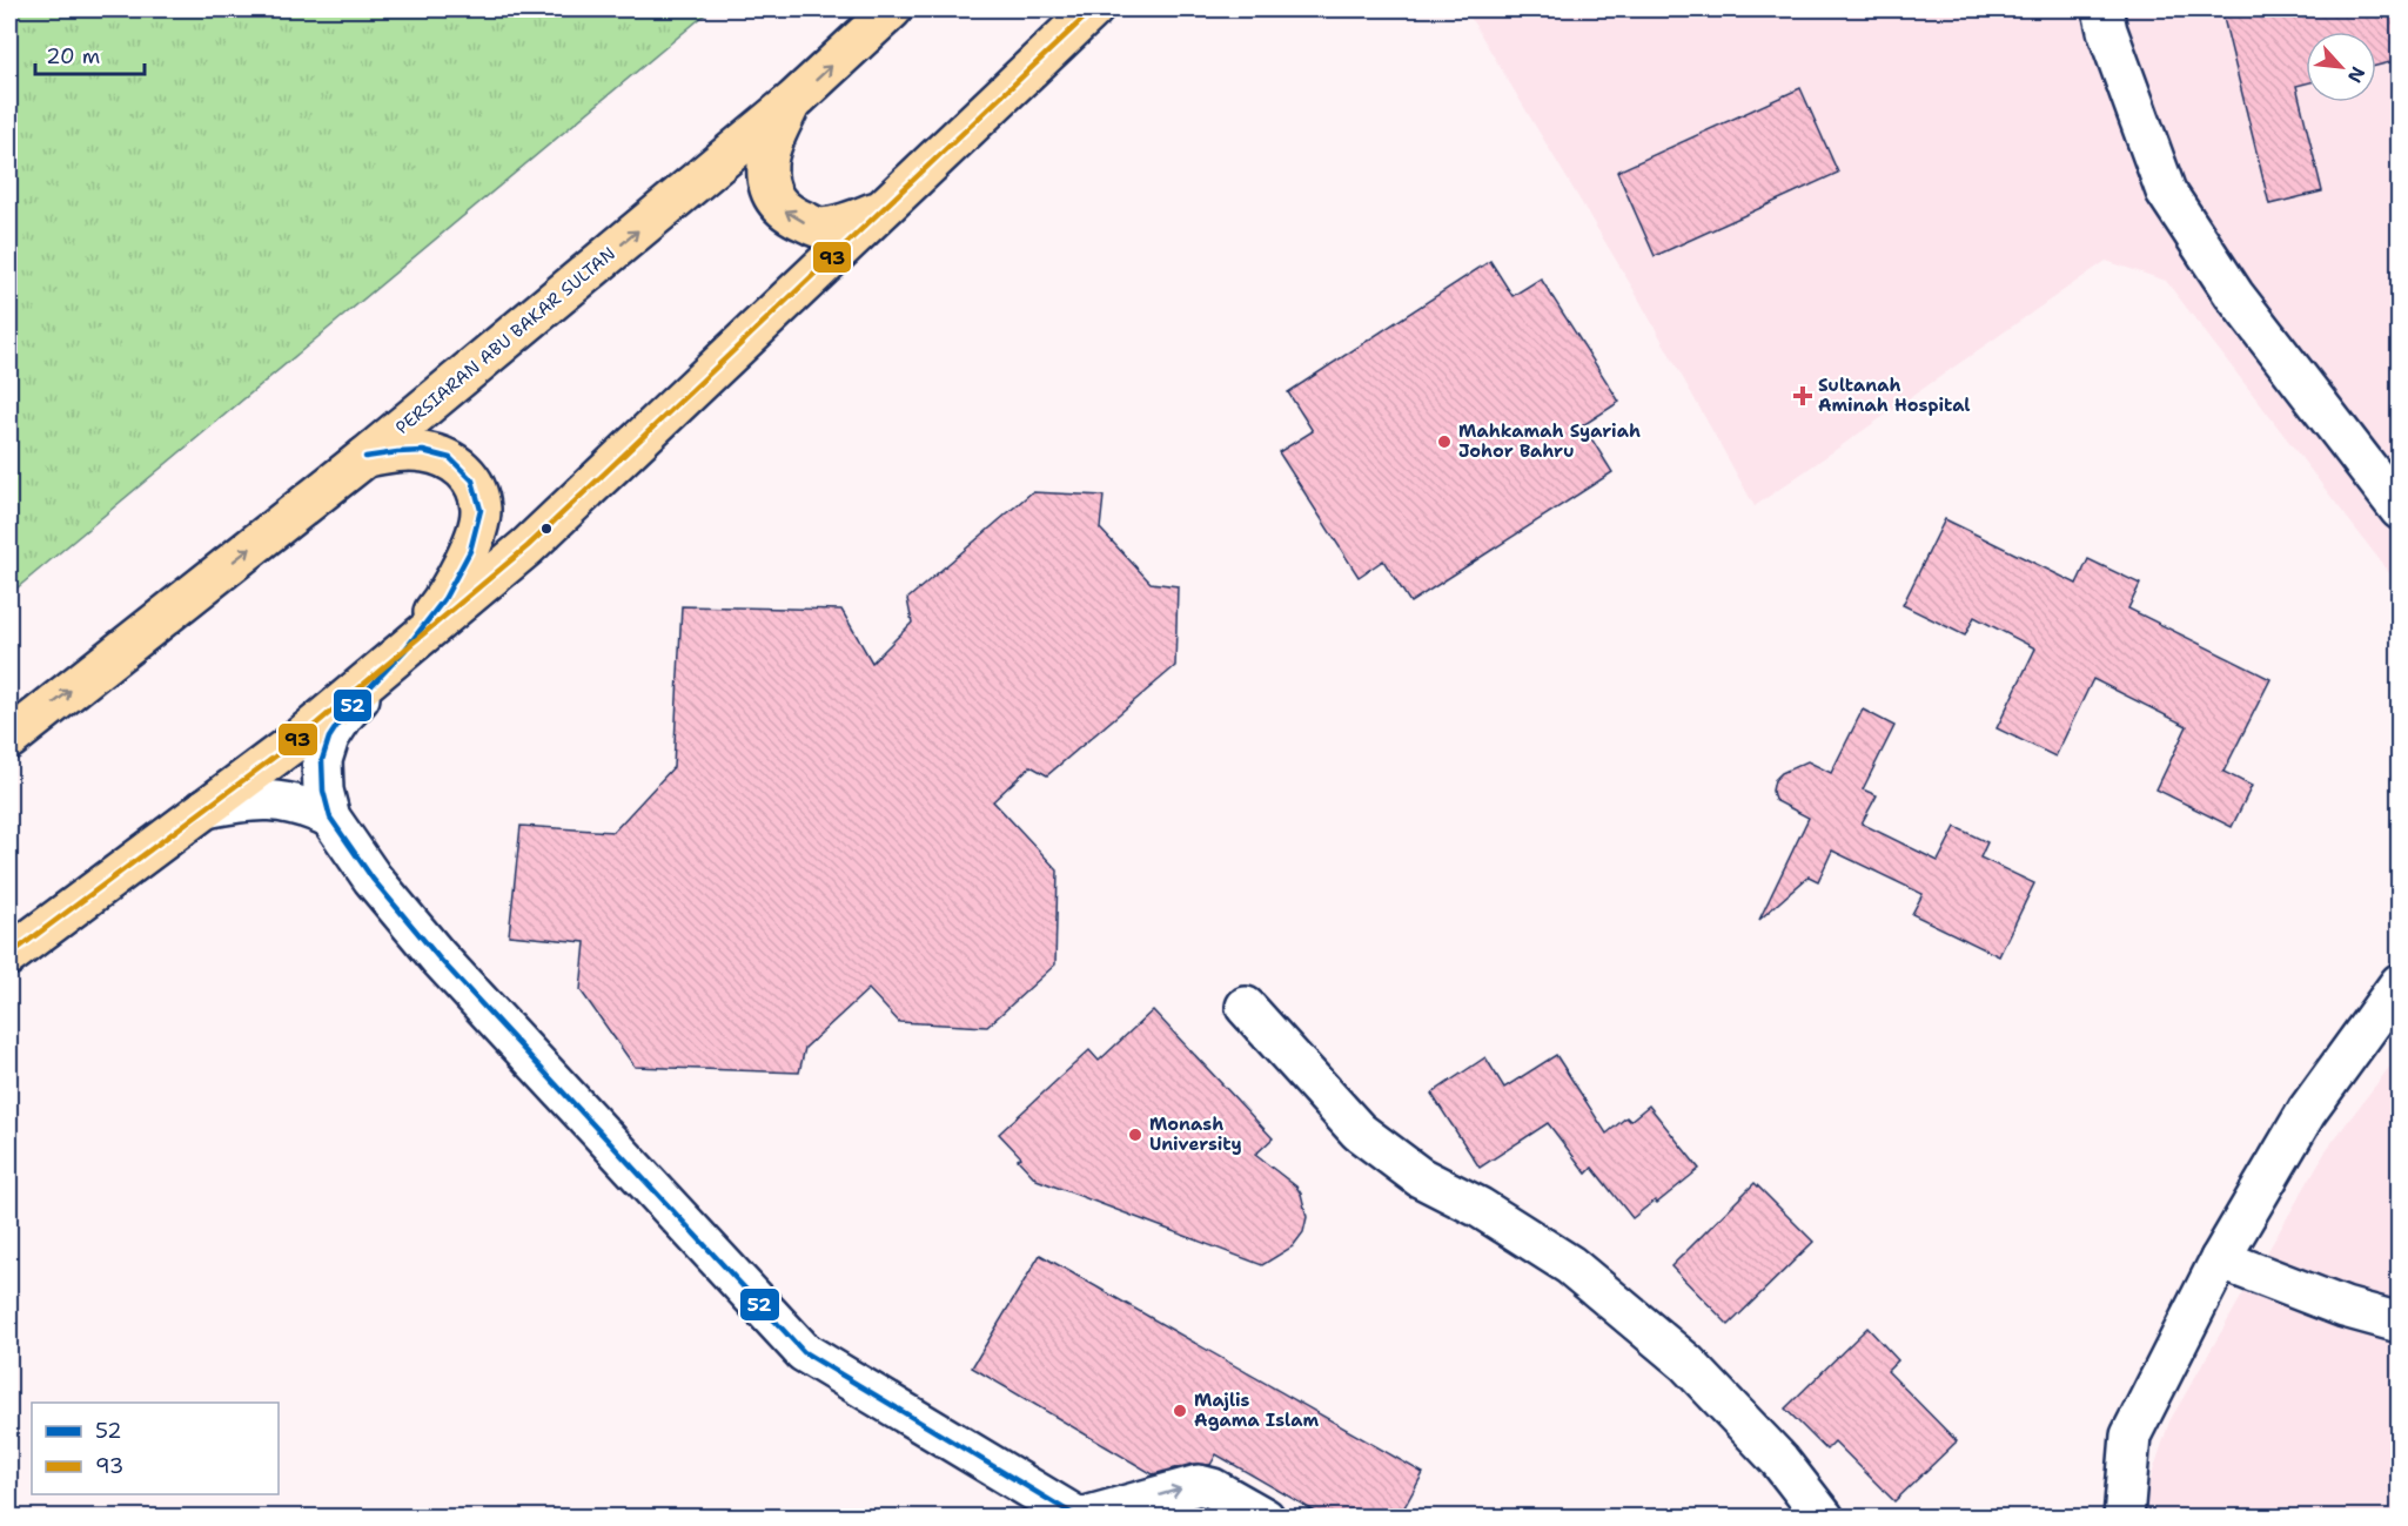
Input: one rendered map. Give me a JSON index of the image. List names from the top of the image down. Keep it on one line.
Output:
{"streets":{"main road":["PERSIARAN ABU BAKAR SULTAN"]},"places":{"health":["Sultanah Aminah Hospital"],"other":["Mahkamah Syariah Johor Bahru","Monash University","Majlis Agama Islam"]},"lines":["transit line 93","transit line 52"],"legend":["52","93"],"scale_bar":"20 m","north":"bottom right"}
